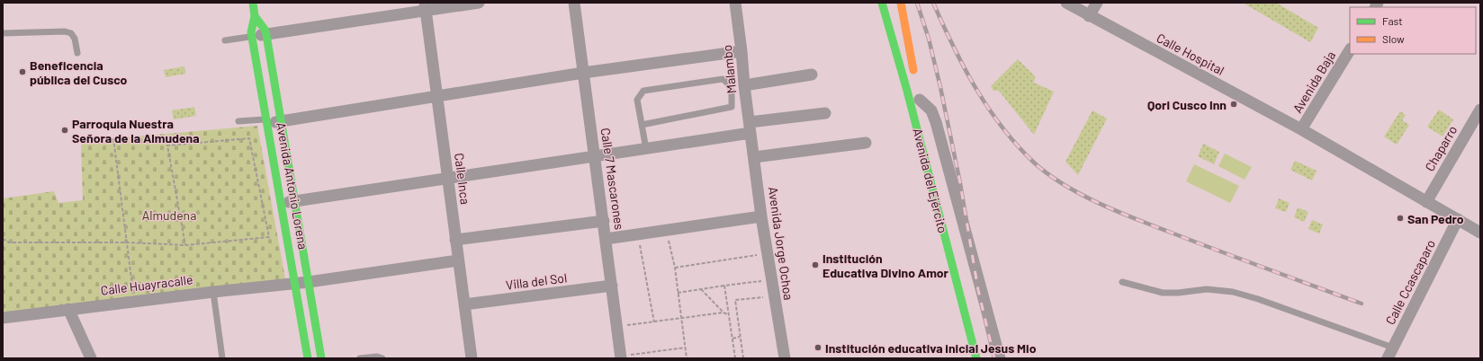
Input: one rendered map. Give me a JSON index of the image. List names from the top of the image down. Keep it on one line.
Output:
{"streets":{"main road":["Avenida del Ejército","Avenida Antonio Lorena"],"street":["Calle Hospital","Malambo","Avenida Baja","Chaparro","Calle Inca","Calle 7 Mascarones","Avenida Jorge Ochoa","Villa del Sol","Calle Ccascaparo","Calle Huayracalle"]},"crossings":[["Calle Hospital","Avenida Baja"],["Malambo","Avenida Jorge Ochoa"],["Calle Inca","Villa del Sol"],["Calle Inca","Calle Huayracalle"],["Calle 7 Mascarones","Villa del Sol"],["Avenida Antonio Lorena","Calle Huayracalle"]],"parks":["Almudena"],"places":["Beneficencia pública del Cusco","Qori Cusco Inn","Parroquia Nuestra Señora de la Almudena","San Pedro","Institución Educativa Divino Amor","Institución educativa inicial Jesus Mio"],"legend":["Fast","Slow"]}
